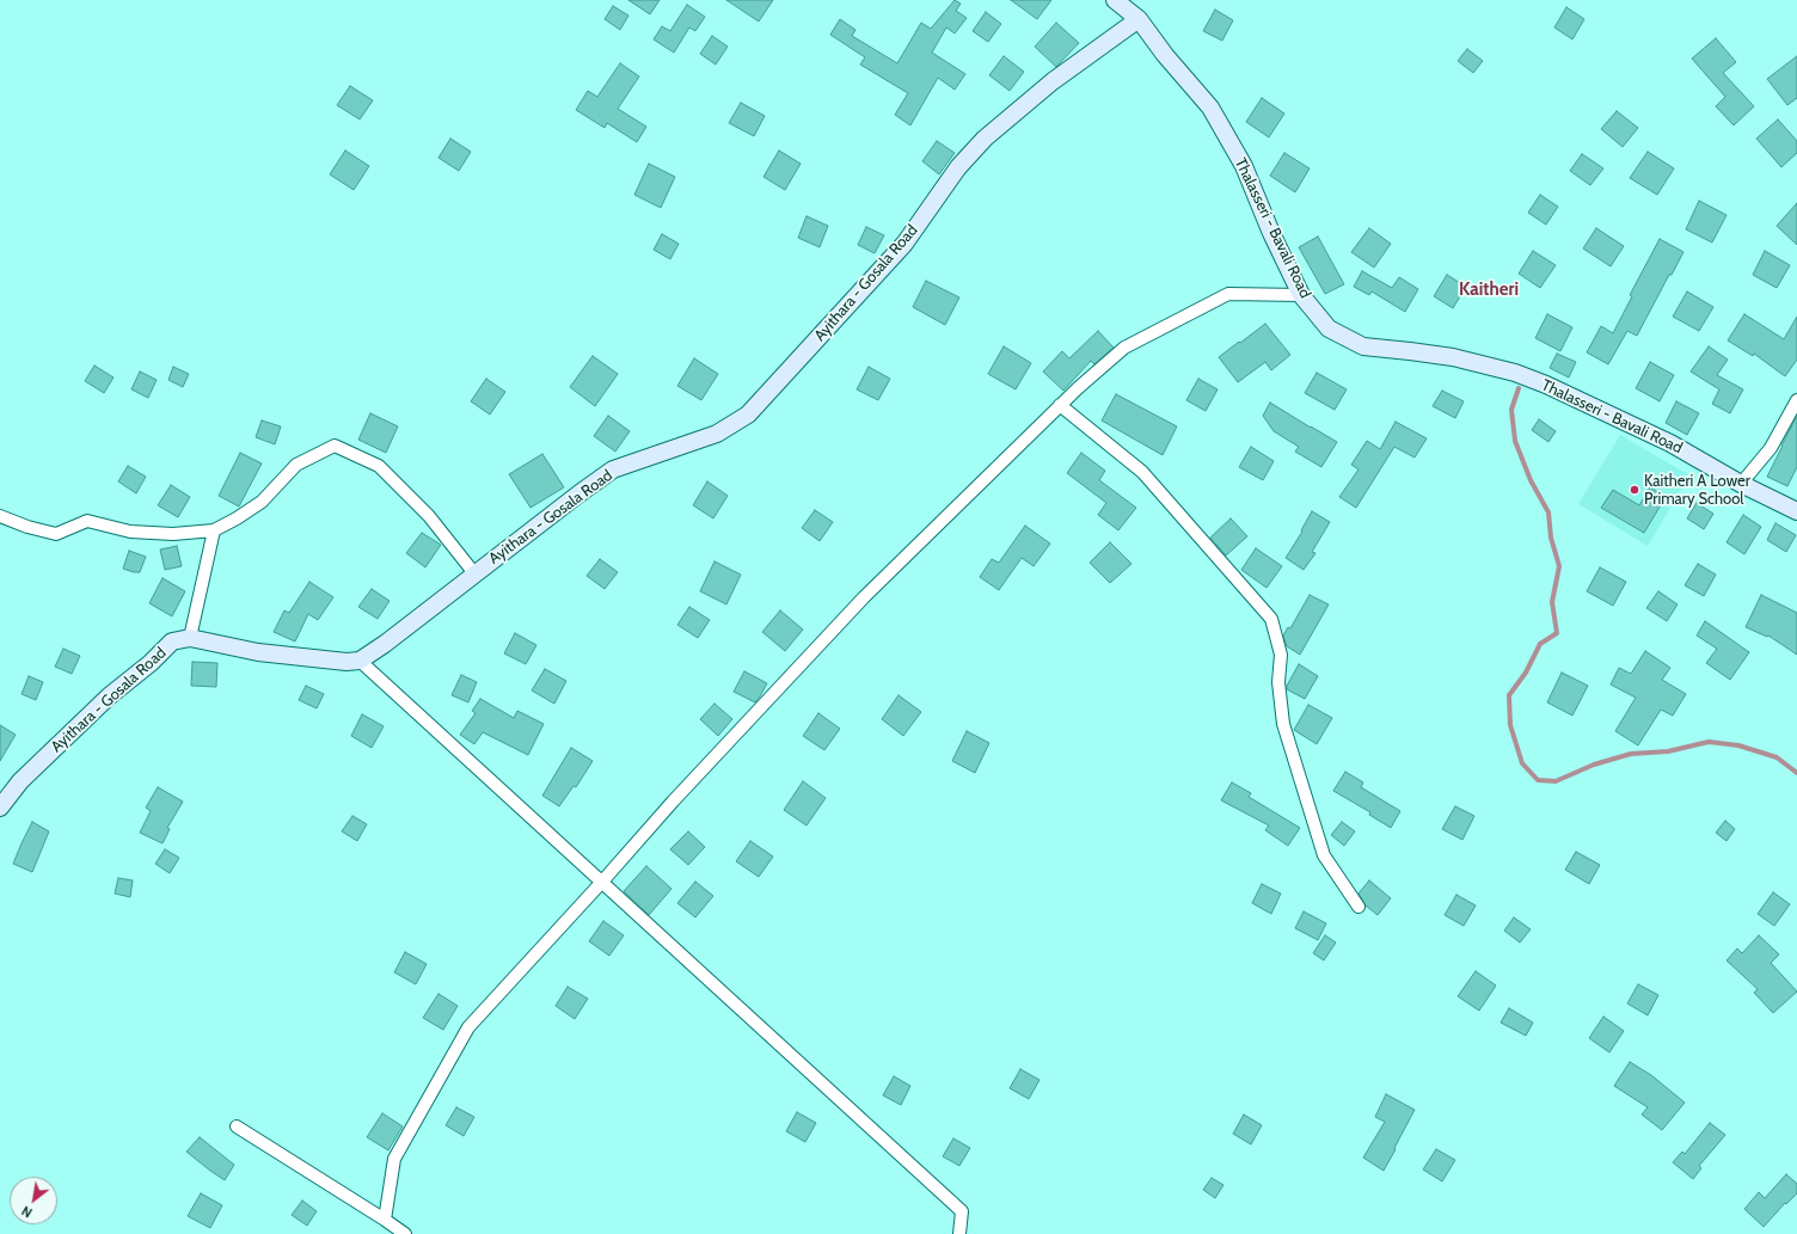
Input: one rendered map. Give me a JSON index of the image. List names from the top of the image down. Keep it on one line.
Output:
{"streets":{"main road":["Thalasseri - Bavali Road","Ayithara - Gosala Road"]},"crossings":[["Thalasseri - Bavali Road","Ayithara - Gosala Road"]],"districts":["Kaitheri"],"places":["Kaitheri A Lower Primary School"],"north":"bottom left"}
